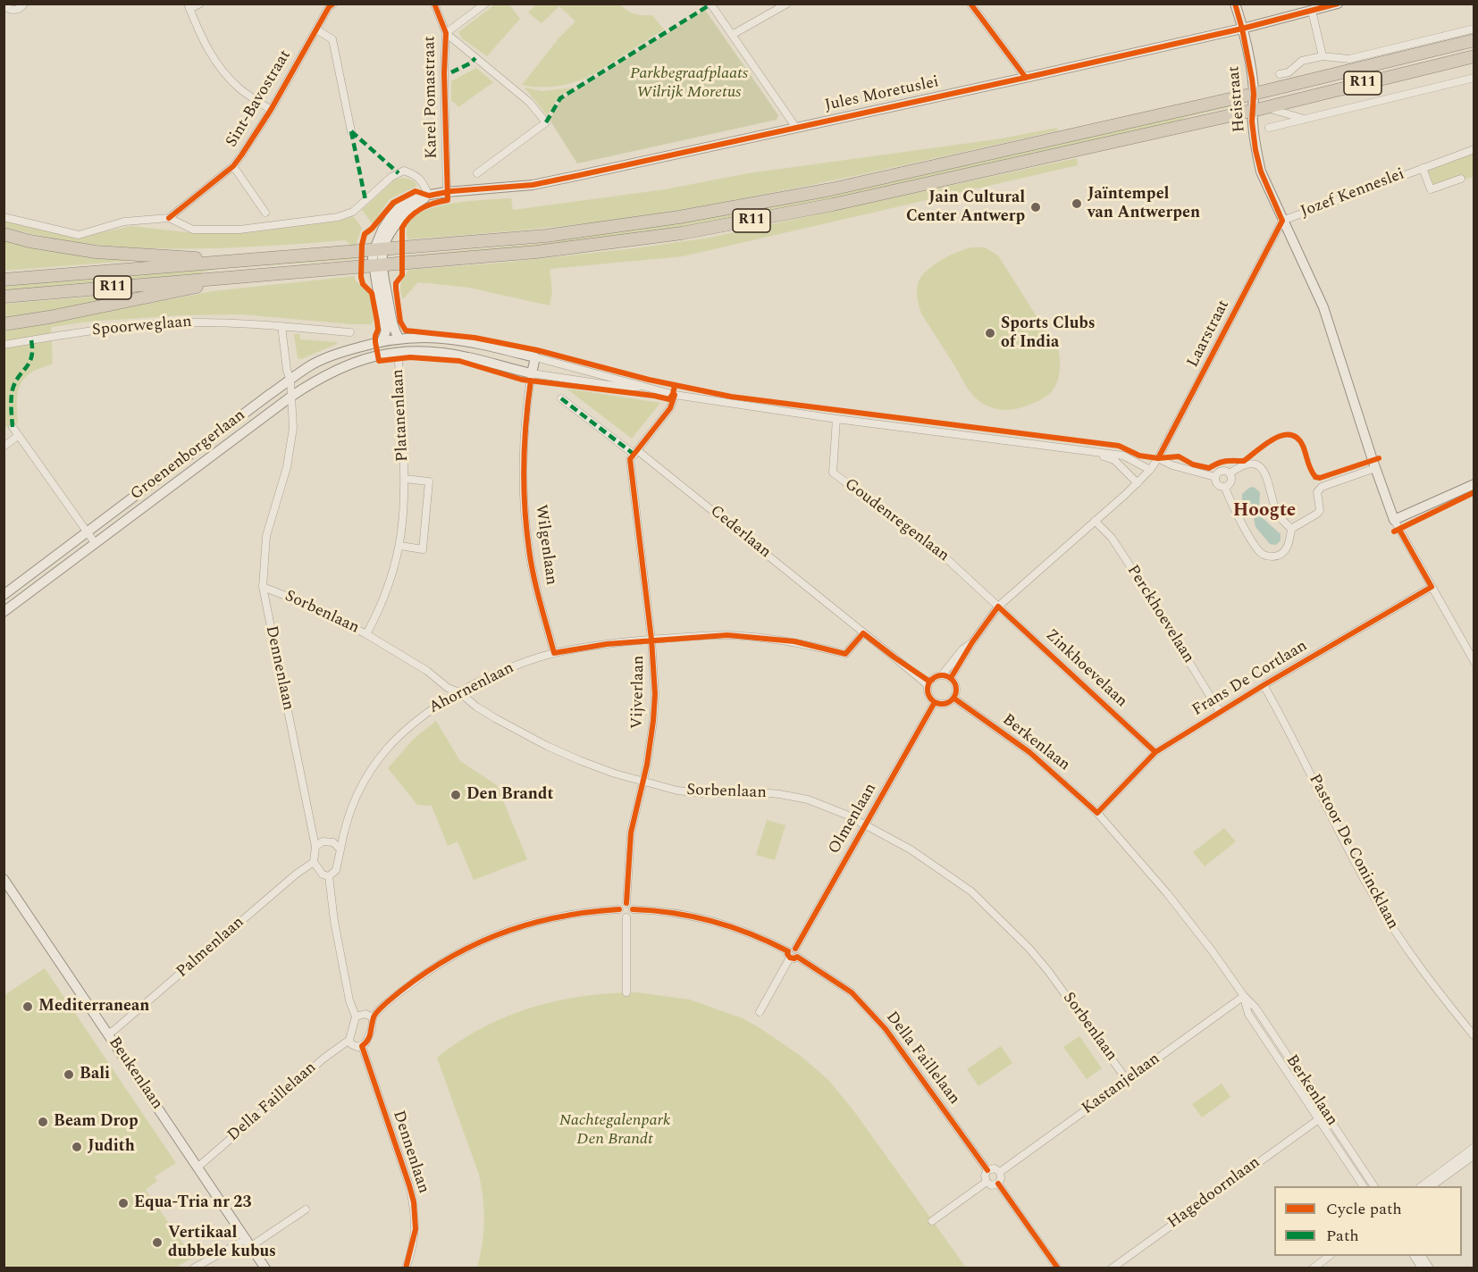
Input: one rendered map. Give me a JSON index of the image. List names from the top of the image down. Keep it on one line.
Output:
{"streets":{"highway":["R11"],"street":["Jules Moretuslei","Karel Pomastraat","Sint-Bavostraat","Heistraat","Jozef Kenneslei","Spoorweglaan","Laarstraat","Platanenlaan","Groenenborgerlaan","Goudenregenlaan","Cederlaan","Wilgenlaan","Sorbenlaan","Perckhoevelaan","Dennenlaan","Zinkhoevelaan","Frans De Cortlaan","Ahornenlaan","Vijverlaan","Berkenlaan","Olmenlaan","Pastoor De Conincklaan","Palmenlaan","Della Faillelaan","Beukenlaan","Kastanjelaan","Hagedoornlaan"]},"crossings":[["R11","Jules Moretuslei"],["R11","Heistraat"],["Jules Moretuslei","Karel Pomastraat"],["Jules Moretuslei","Heistraat"],["Jules Moretuslei","Groenenborgerlaan"],["Heistraat","Jozef Kenneslei"],["Heistraat","Laarstraat"],["Heistraat","Frans De Cortlaan"],["Jozef Kenneslei","Laarstraat"],["Laarstraat","Goudenregenlaan"],["Laarstraat","Cederlaan"],["Laarstraat","Perckhoevelaan"],["Laarstraat","Zinkhoevelaan"],["Laarstraat","Berkenlaan"],["Laarstraat","Olmenlaan"],["Platanenlaan","Groenenborgerlaan"],["Platanenlaan","Sorbenlaan"],["Groenenborgerlaan","Wilgenlaan"],["Groenenborgerlaan","Dennenlaan"],["Goudenregenlaan","Zinkhoevelaan"],["Cederlaan","Ahornenlaan"],["Cederlaan","Vijverlaan"],["Cederlaan","Berkenlaan"],["Cederlaan","Olmenlaan"],["Wilgenlaan","Ahornenlaan"],["Sorbenlaan","Dennenlaan"],["Sorbenlaan","Ahornenlaan"],["Sorbenlaan","Vijverlaan"],["Sorbenlaan","Olmenlaan"],["Sorbenlaan","Kastanjelaan"],["Perckhoevelaan","Frans De Cortlaan"],["Dennenlaan","Ahornenlaan"],["Dennenlaan","Palmenlaan"],["Zinkhoevelaan","Frans De Cortlaan"],["Frans De Cortlaan","Berkenlaan"],["Frans De Cortlaan","Pastoor De Conincklaan"],["Ahornenlaan","Vijverlaan"],["Ahornenlaan","Palmenlaan"],["Vijverlaan","Della Faillelaan"],["Berkenlaan","Olmenlaan"],["Berkenlaan","Kastanjelaan"],["Berkenlaan","Hagedoornlaan"],["Olmenlaan","Della Faillelaan"],["Palmenlaan","Beukenlaan"],["Della Faillelaan","Beukenlaan"],["Della Faillelaan","Kastanjelaan"]],"districts":["Hoogte"],"parks":["Parkbegraafplaats Wilrijk Moretus","Nachtegalenpark Den Brandt"],"places":["Jaïntempel van Antwerpen","Jain Cultural Center Antwerp","Sports Clubs of India","Den Brandt","Mediterranean","Bali","Beam Drop","Judith","Equa-Tria nr 23","Vertikaal dubbele kubus"],"legend":["Cycle path","Path"]}
